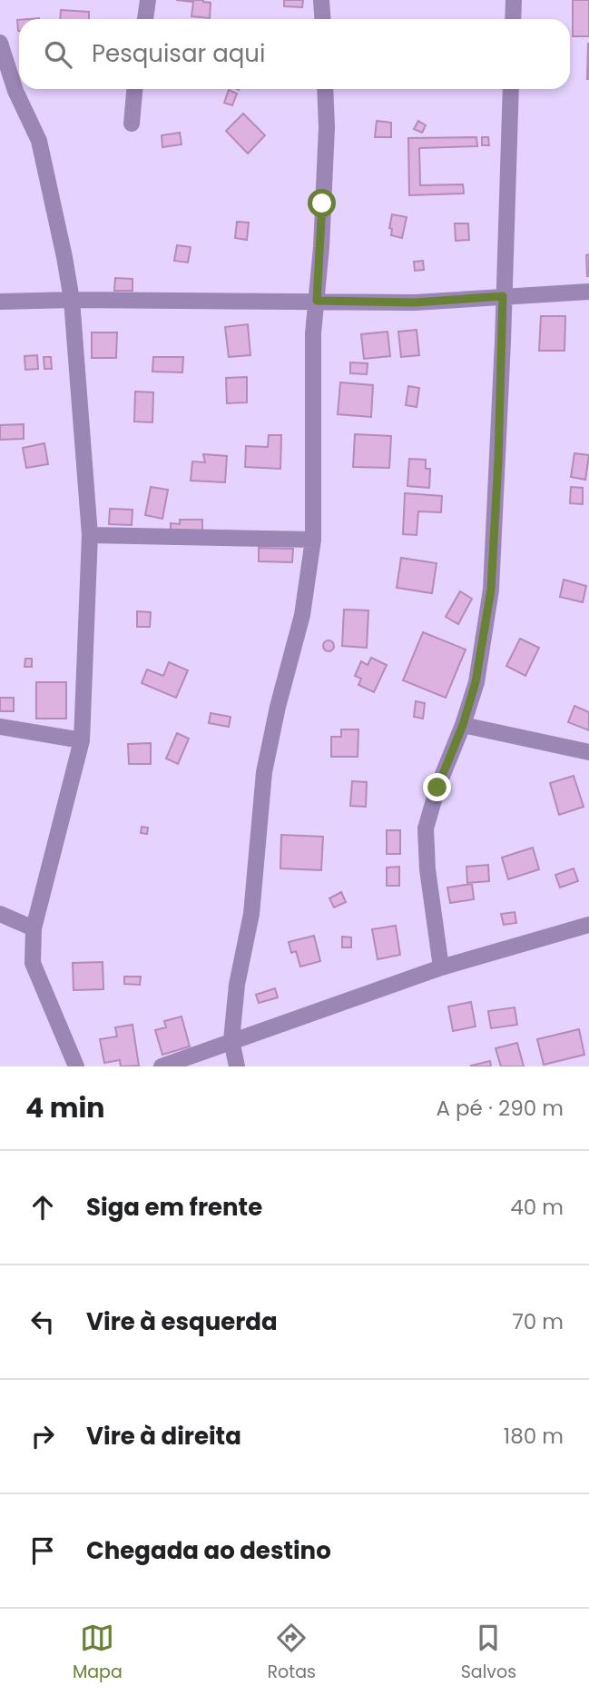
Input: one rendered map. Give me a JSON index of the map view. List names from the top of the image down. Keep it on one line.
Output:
{"page":{"search":"Pesquisar aqui","heading":["4 min","A pé · 290 m"],"list":[["Siga em frente","40 m"],["Vire à esquerda","70 m"],["Vire à direita","180 m"],"Chegada ao destino"],"nav":["Mapa","Rotas","Salvos"]}}
